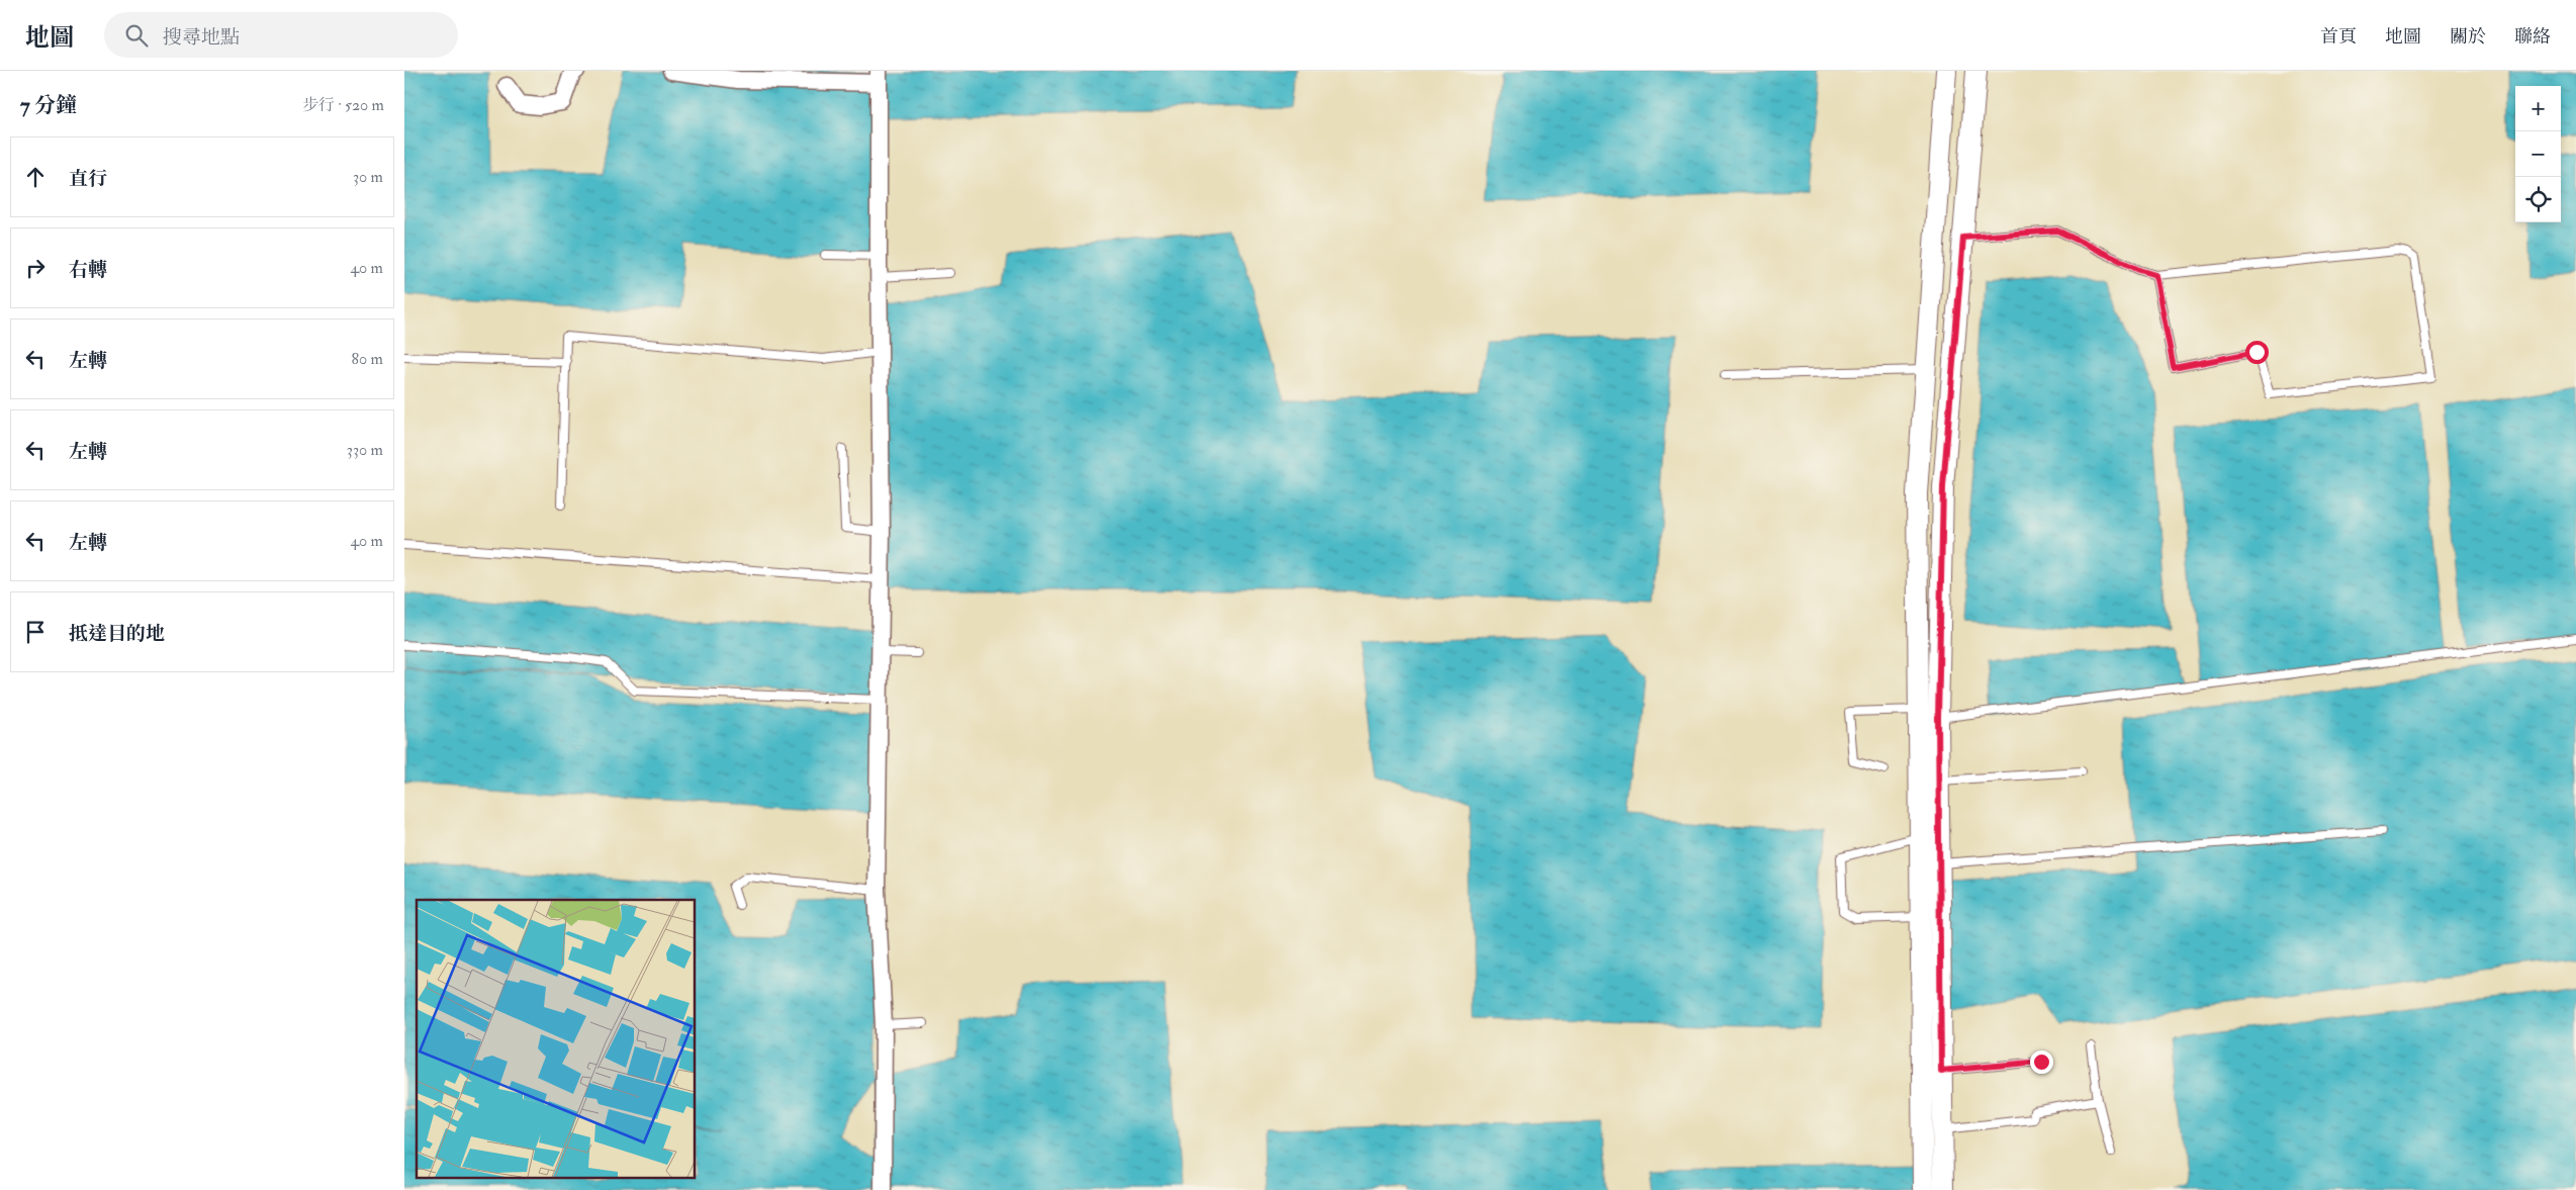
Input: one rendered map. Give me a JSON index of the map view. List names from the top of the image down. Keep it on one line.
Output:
{"page":{"header":"地圖","search":"搜尋地點","nav":["首頁","地圖","關於","聯絡"],"heading":["7 分鐘","步行 · 520 m"],"map_buttons":["+","−"],"list":[["直行","30 m"],["右轉","40 m"],["左轉","80 m"],["左轉","330 m"],["左轉","40 m"],"抵達目的地"]}}
